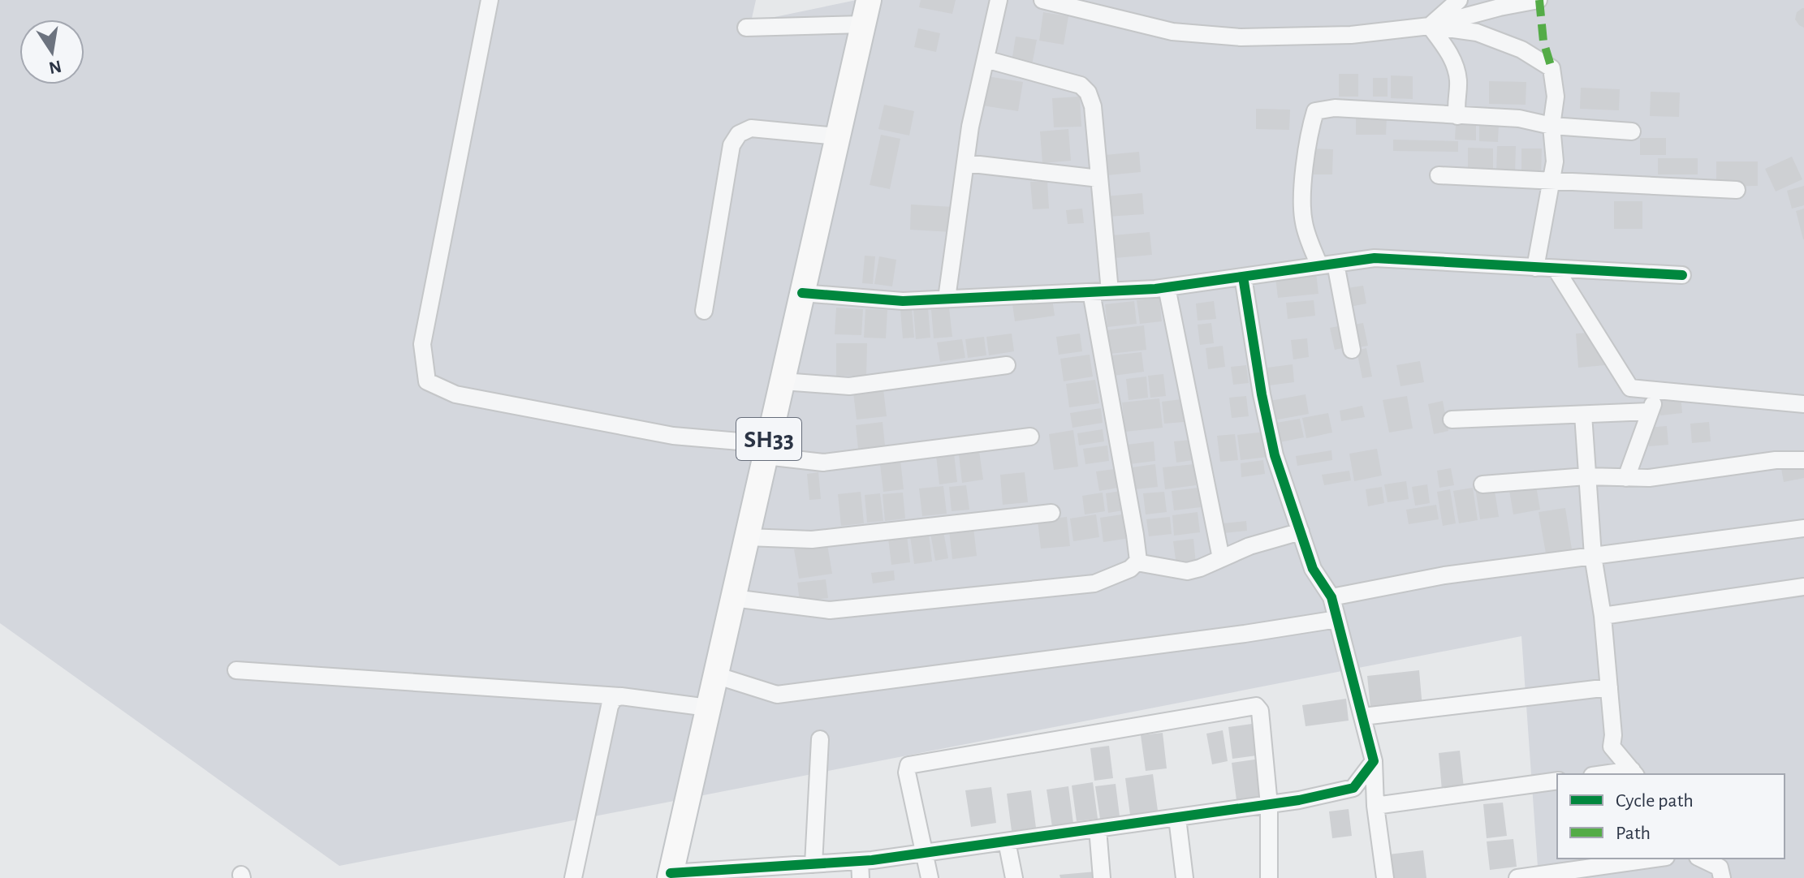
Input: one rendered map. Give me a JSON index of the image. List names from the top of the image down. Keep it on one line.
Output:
{"streets":{"main road":["SH33"]},"legend":["Cycle path","Path"],"north":"bottom"}
